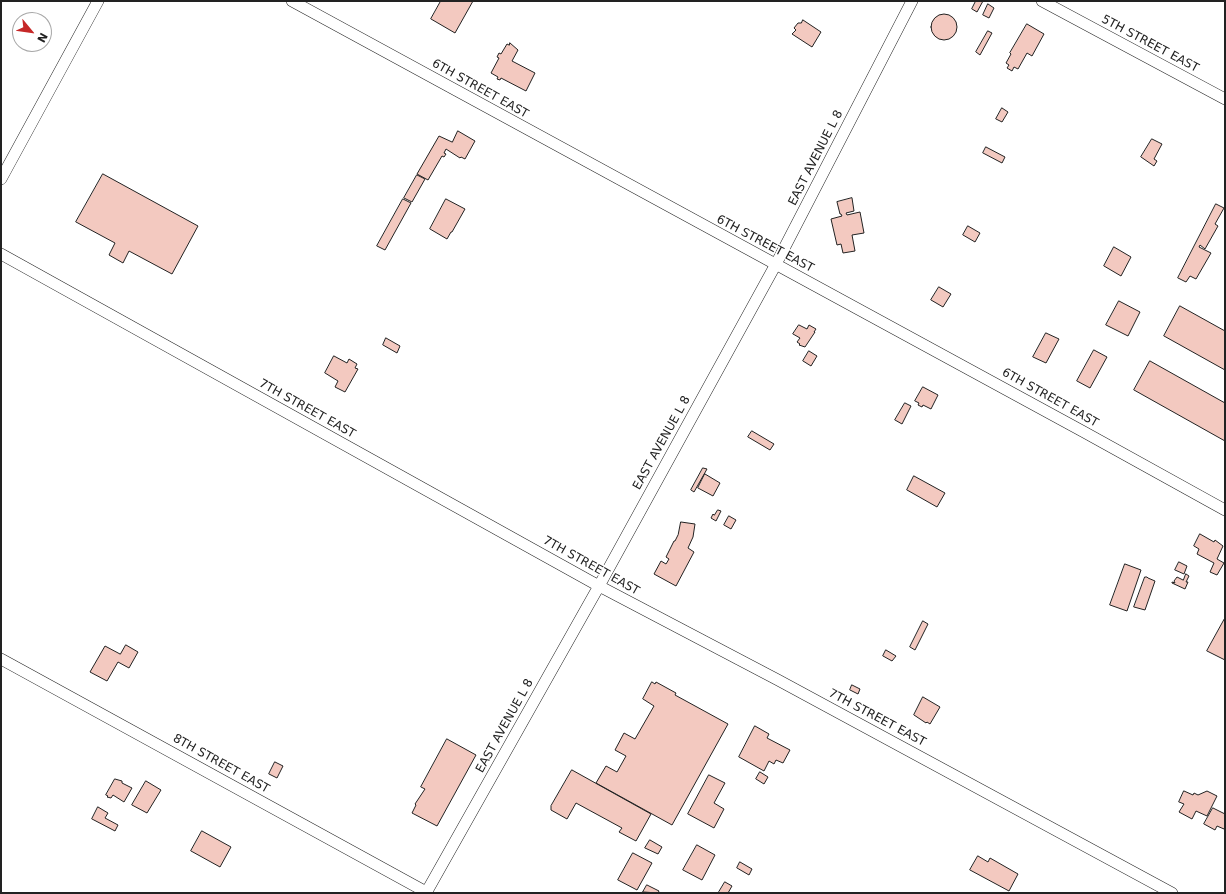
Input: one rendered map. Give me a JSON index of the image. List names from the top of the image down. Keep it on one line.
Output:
{"streets":{"street":["5TH STREET EAST","6TH STREET EAST","EAST AVENUE L 8","7TH STREET EAST","8TH STREET EAST"]},"crossings":[["6TH STREET EAST","EAST AVENUE L 8"],["EAST AVENUE L 8","7TH STREET EAST"],["EAST AVENUE L 8","8TH STREET EAST"]],"north":"bottom right"}
